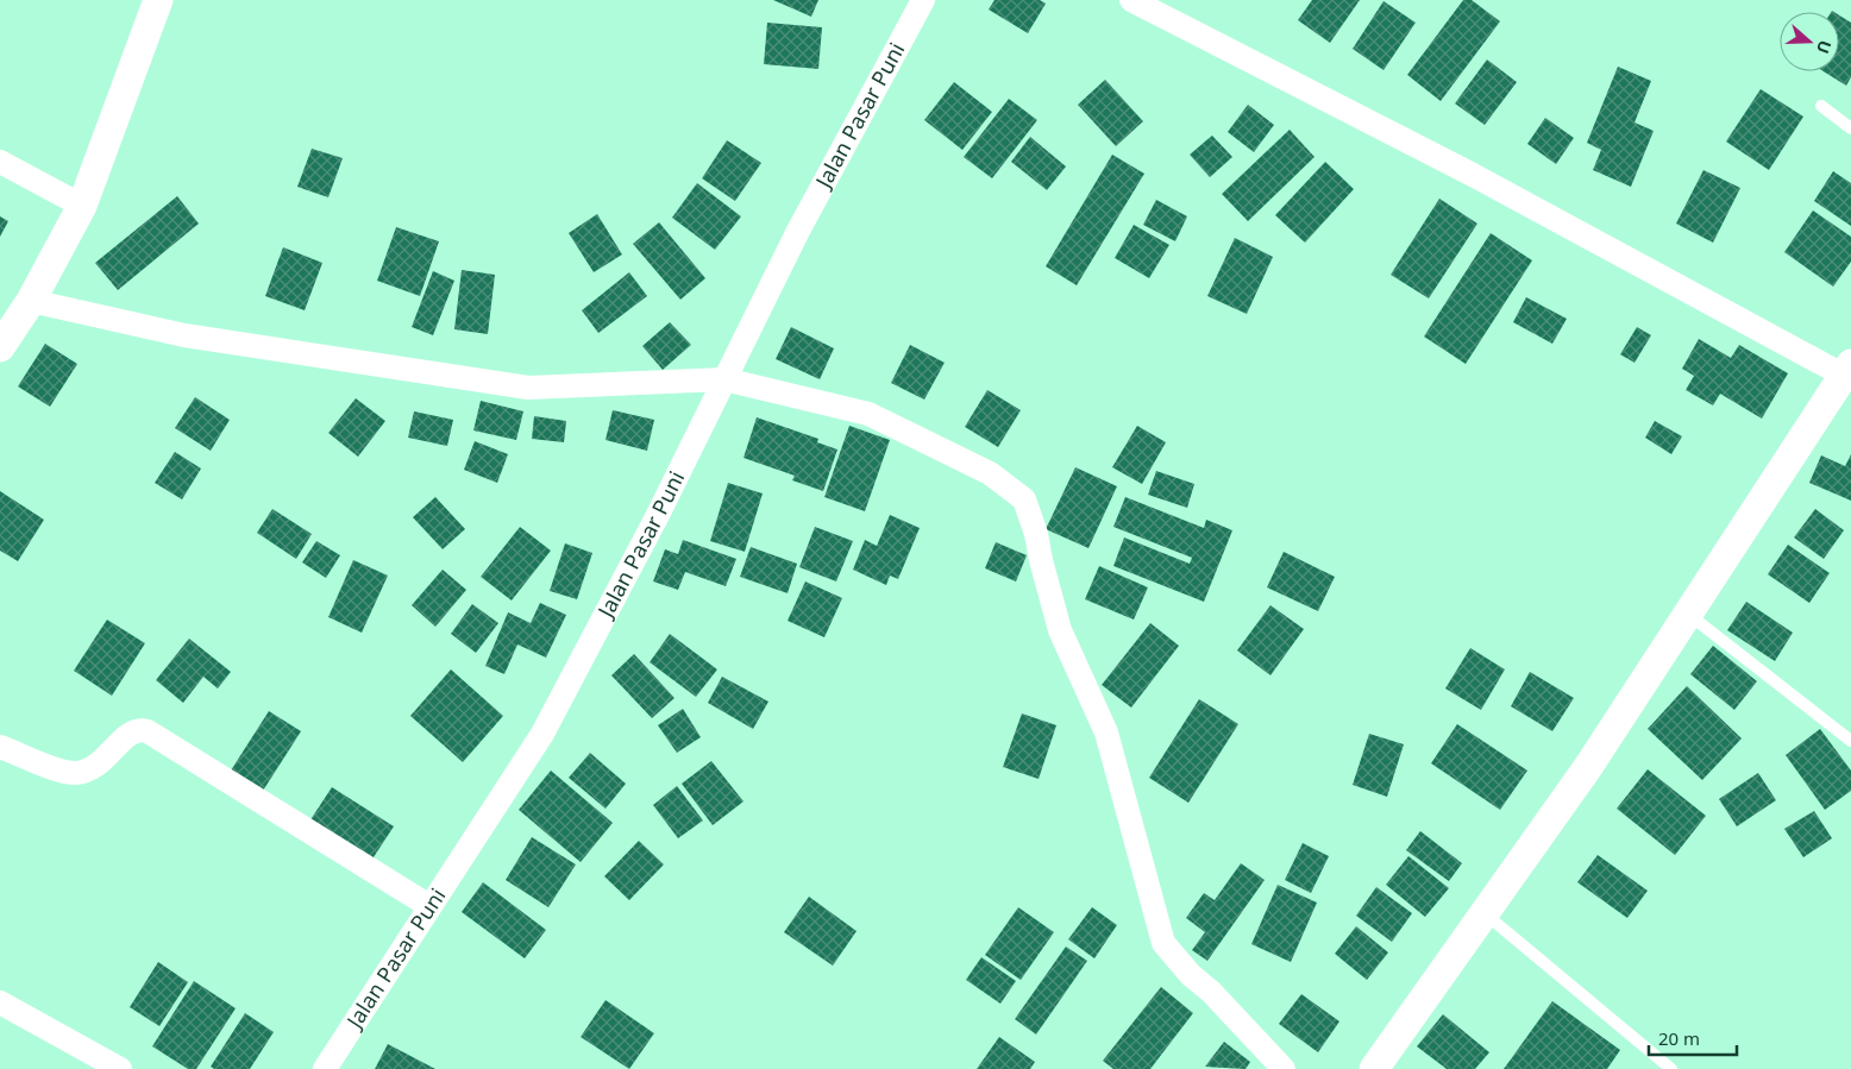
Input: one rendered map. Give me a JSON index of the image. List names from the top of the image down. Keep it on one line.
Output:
{"streets":{"street":["Jalan Pasar Puni"]},"scale_bar":"20 m","north":"right"}
